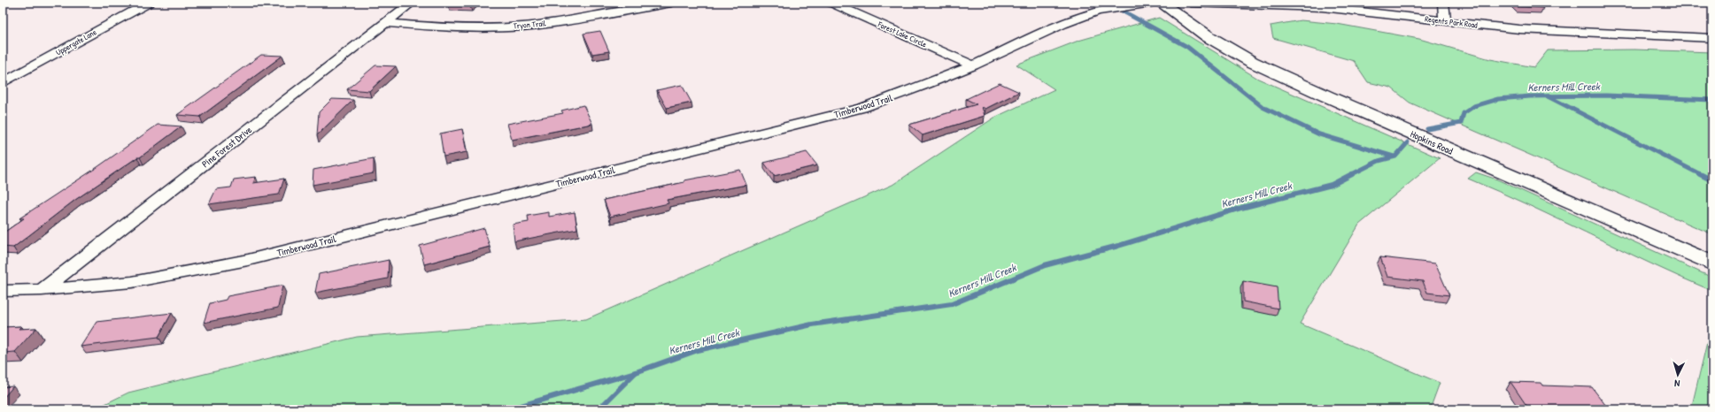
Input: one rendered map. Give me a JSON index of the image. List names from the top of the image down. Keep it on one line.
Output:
{"streets":{"main road":["Hopkins Road"],"street":["Regents Park Road","Tryon Trail","Forest Lake Circle","Uppergate Lane","Timberwood Trail","Pine Forest Drive"]},"crossings":[["Tryon Trail","Pine Forest Drive"],["Forest Lake Circle","Timberwood Trail"],["Timberwood Trail","Pine Forest Drive"]],"water":["Kerners Mill Creek"],"north":"bottom"}
